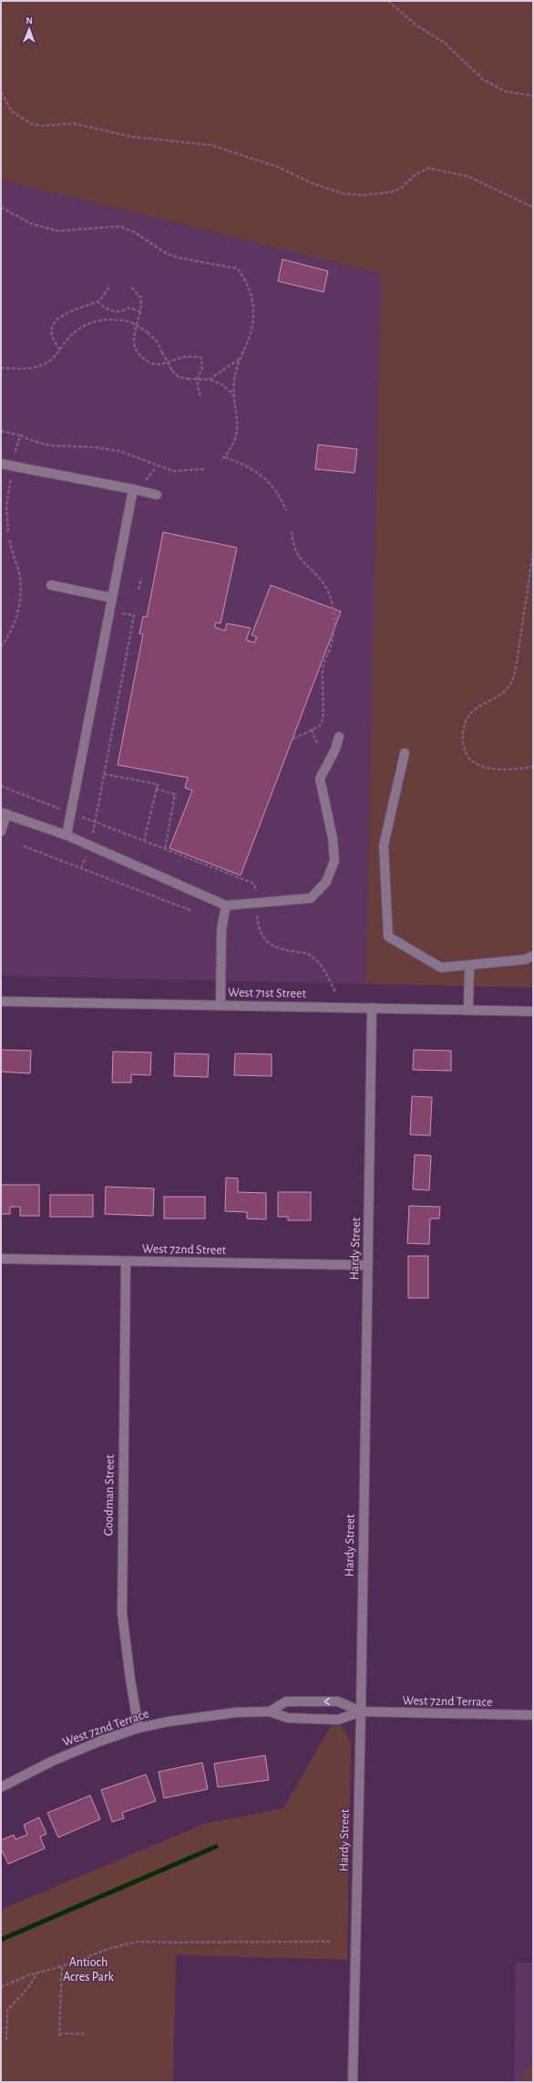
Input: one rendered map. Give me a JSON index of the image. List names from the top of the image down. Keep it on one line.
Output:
{"streets":{"street":["West 71st Street","Hardy Street","West 72nd Street","Goodman Street","West 72nd Terrace"]},"crossings":[["West 71st Street","Hardy Street"],["Hardy Street","West 72nd Street"],["Hardy Street","West 72nd Terrace"],["West 72nd Street","Goodman Street"],["Goodman Street","West 72nd Terrace"]],"parks":["Antioch Acres Park"],"north":"top"}
